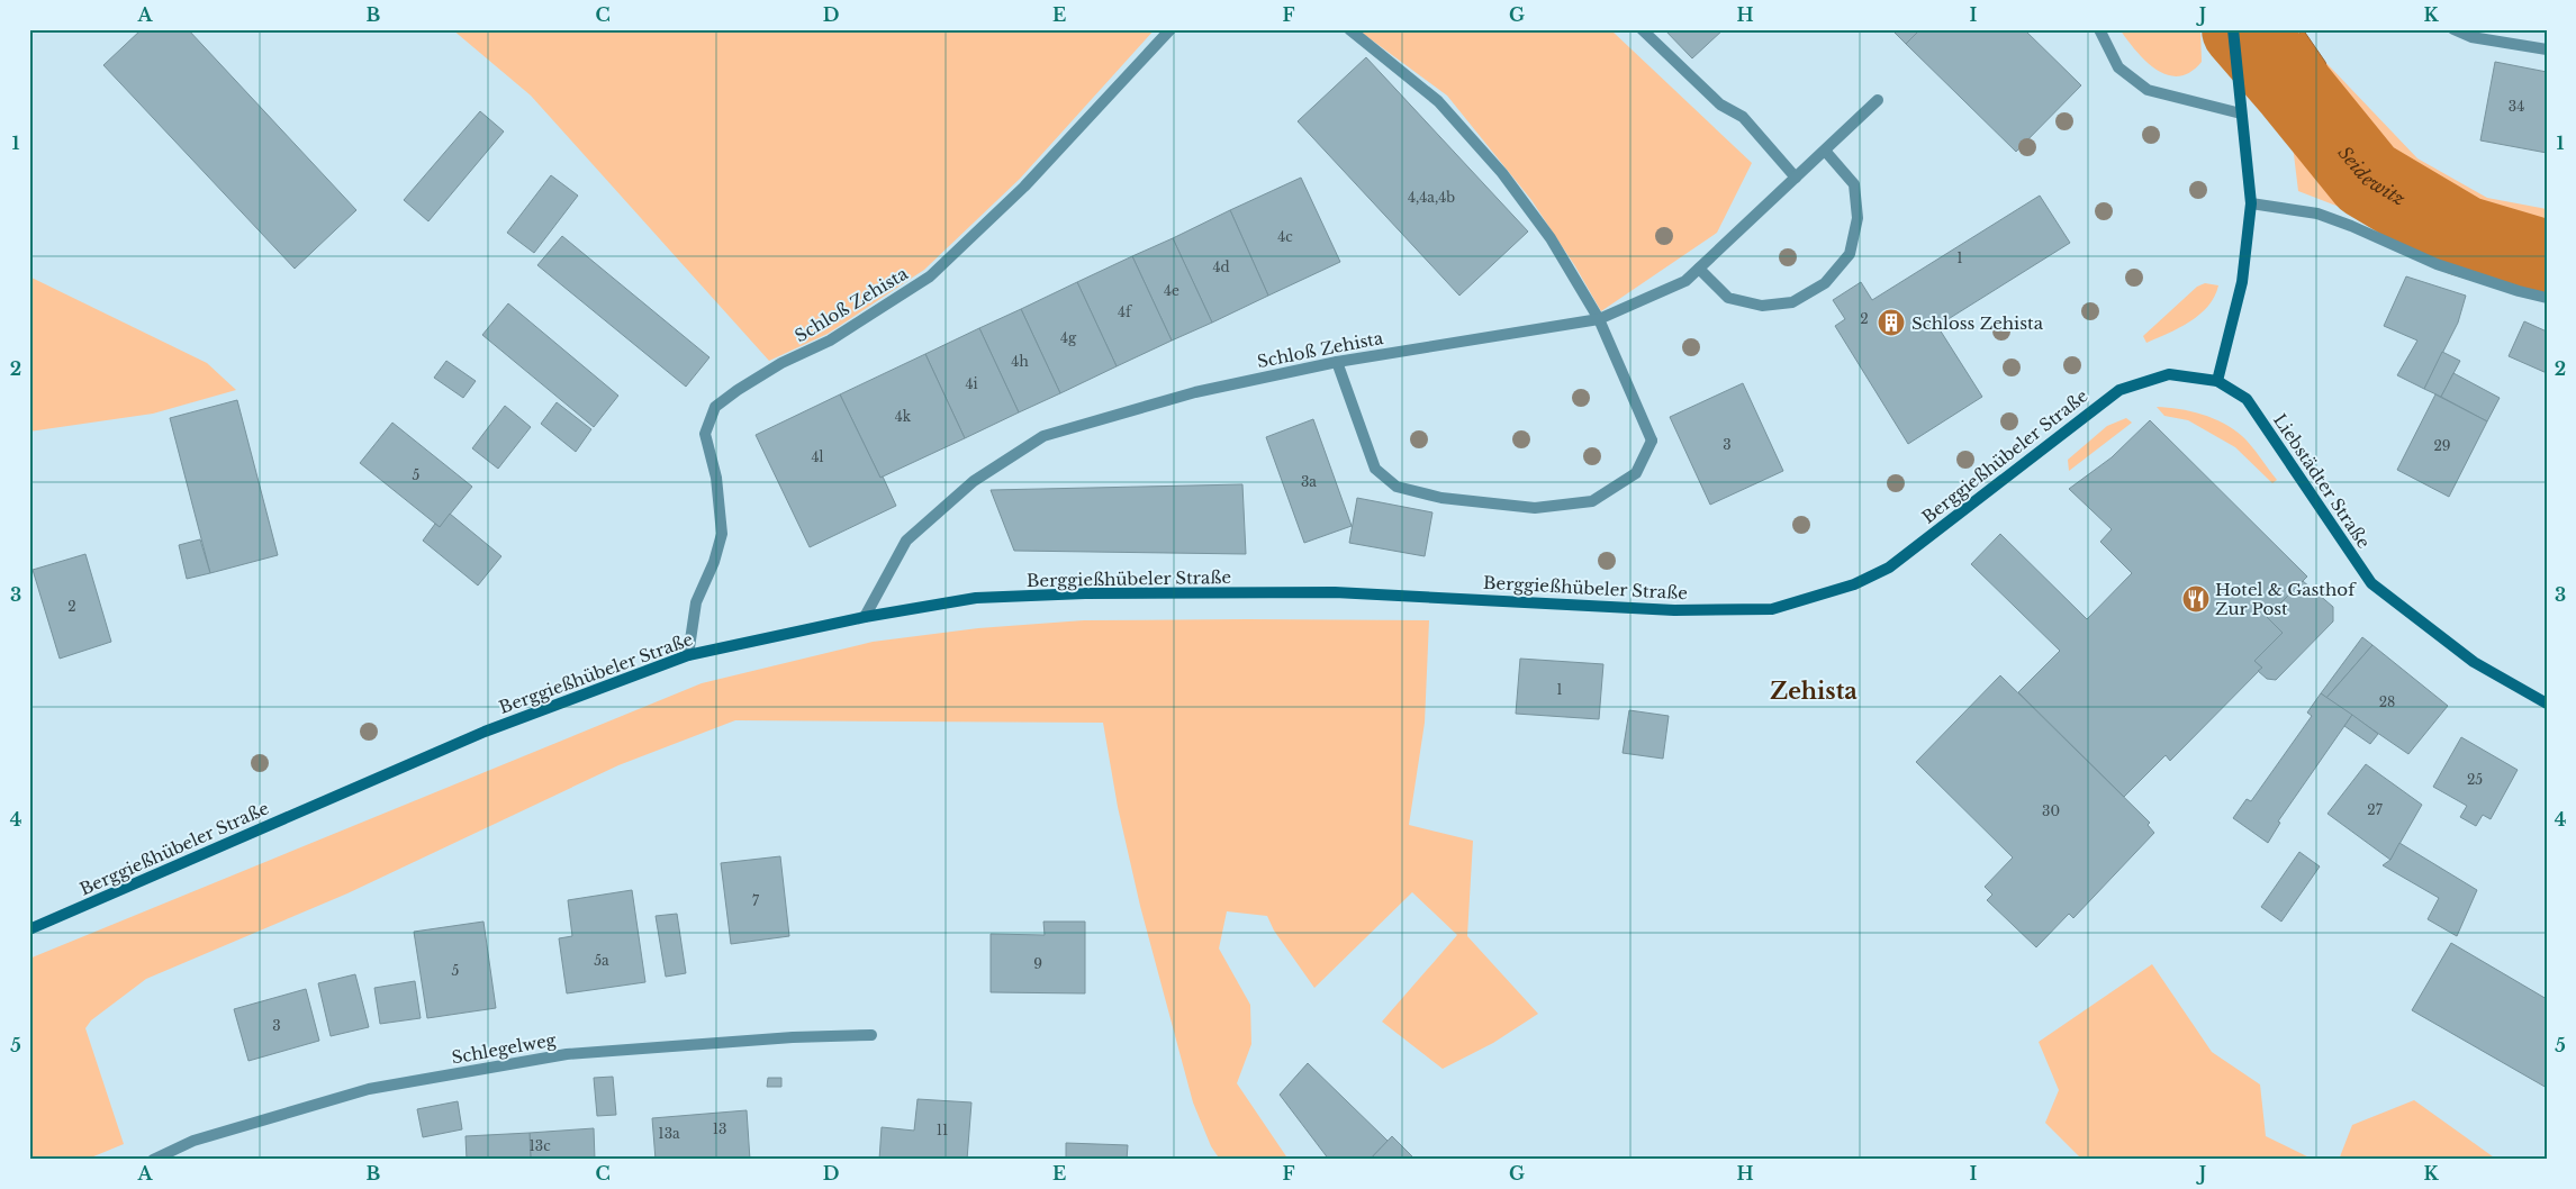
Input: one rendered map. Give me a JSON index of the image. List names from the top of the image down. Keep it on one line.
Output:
{"streets":{"main road":["Berggießhübeler Straße","Liebstädter Straße"],"street":["Schloß Zehista","Schlegelweg"]},"crossings":[["Schloß Zehista","Berggießhübeler Straße"],["Berggießhübeler Straße","Liebstädter Straße"]],"districts":["Zehista"],"water":["Seidewitz"],"places":{"building":["Schloss Zehista"],"restaurant":["Hotel & Gasthof Zur Post"]},"house_numbers":["34","4,4a,4b","4c","1","4d","4e","4f","2","4g","4h","4i","4k","3","29","4l","5","3a","2","1","28","25","27","30","7","5a","9","5","3","13","11","13a","13c"],"grid":{"columns":["A","B","C","D","E","F","G","H","I","J","K"],"rows":["1","2","3","4","5"]}}
